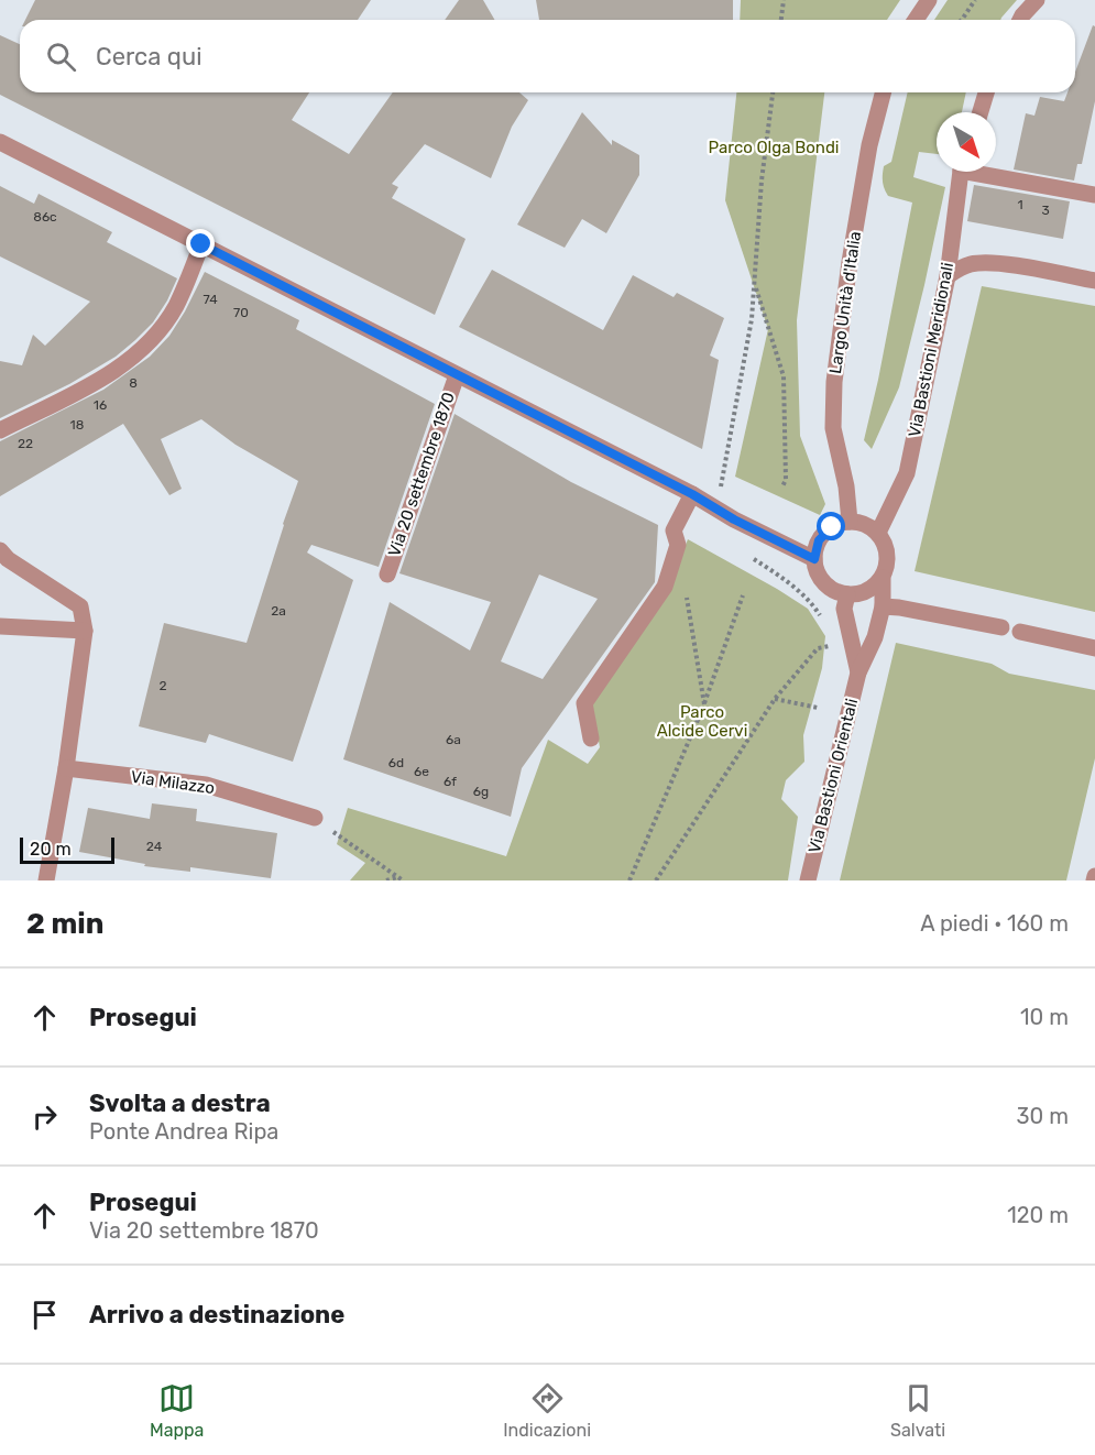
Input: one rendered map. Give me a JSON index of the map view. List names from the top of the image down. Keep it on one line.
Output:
{"streets":{"street":["Largo Unità d'Italia","Via Bastioni Meridionali","Via 20 settembre 1870","Via Bastioni Orientali","Via Milazzo"]},"crossings":[["Largo Unità d'Italia","Via Bastioni Meridionali"],["Largo Unità d'Italia","Via 20 settembre 1870"],["Via Bastioni Meridionali","Via 20 settembre 1870"]],"parks":["Parco Olga Bondi","Parco Alcide Cervi"],"house_numbers":["1","3","86c","74","70","8","16","18","22","2a","2","6a","6d","6e","6f","6g","24"],"scale_bar":"20 m","north":"bottom right","page":{"search":"Cerca qui","scale":"20 m","heading":["2 min","A piedi · 160 m"],"list":[["Prosegui","10 m"],["Svolta a destra","Ponte Andrea Ripa","30 m"],["Prosegui","Via 20 settembre 1870","120 m"],"Arrivo a destinazione"],"nav":["Mappa","Indicazioni","Salvati"]}}
